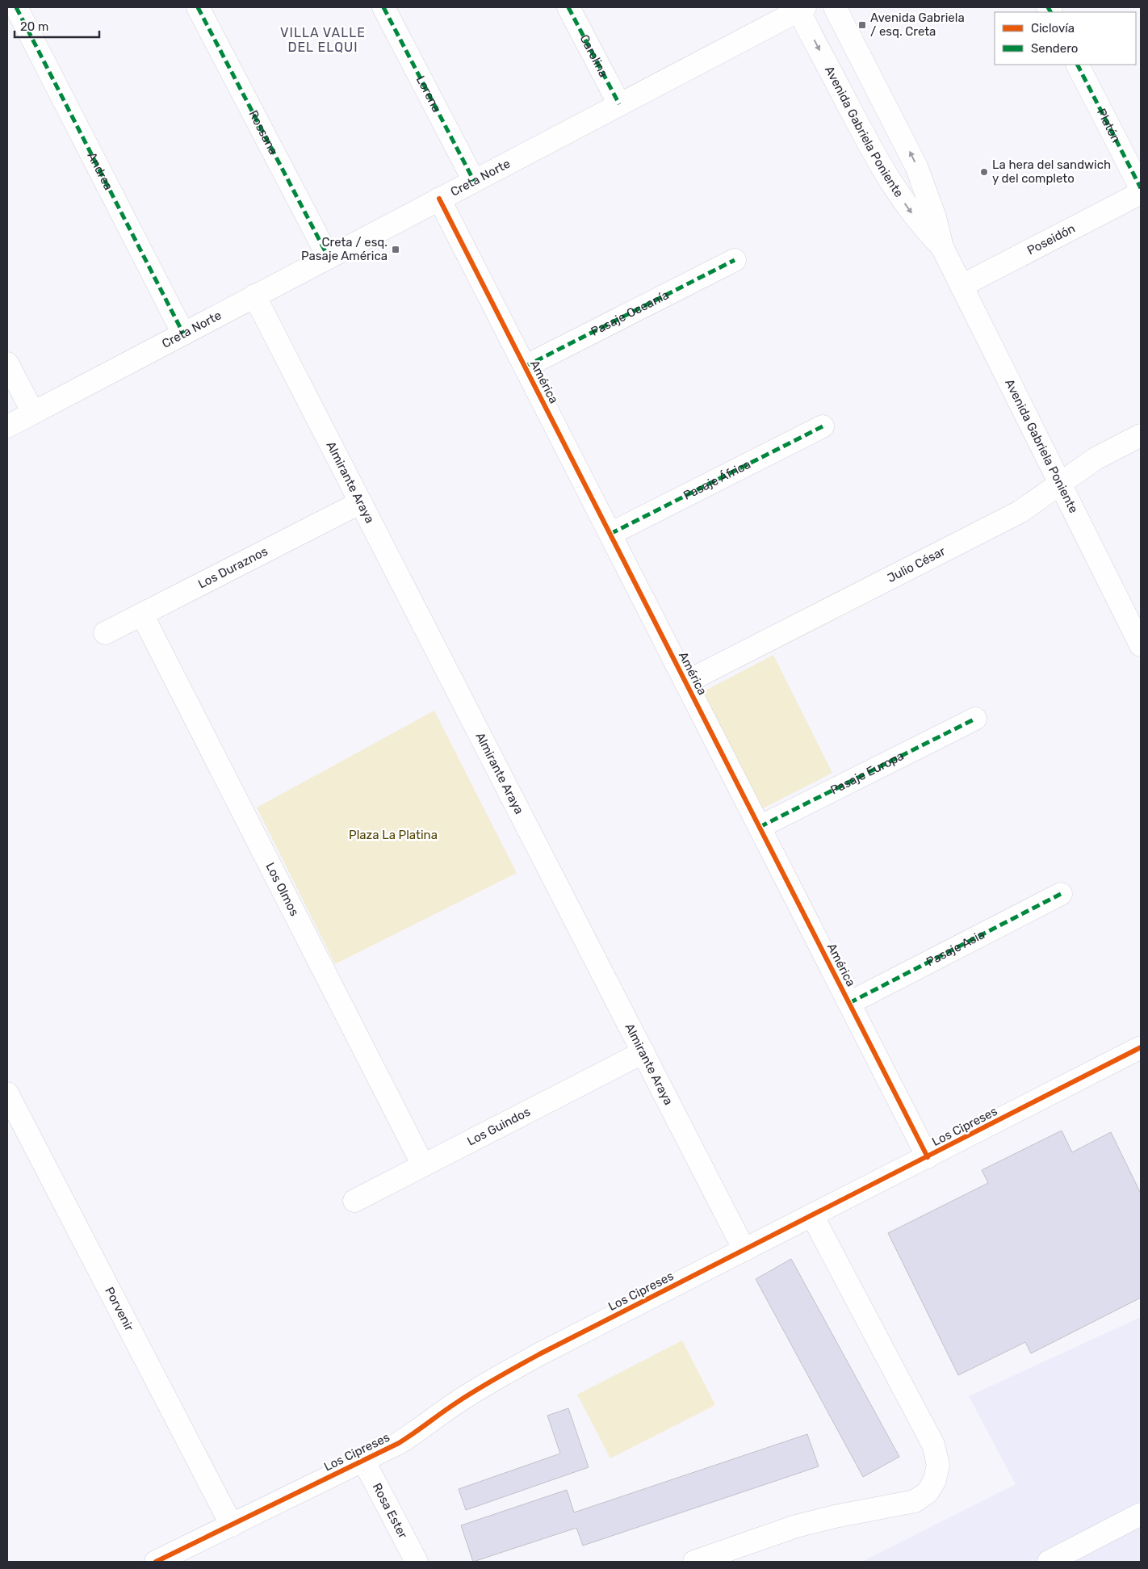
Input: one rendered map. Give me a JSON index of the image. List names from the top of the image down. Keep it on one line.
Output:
{"streets":{"street":["Carolina","Lorena","Platón","Avenida Gabriela Poniente","Rossana","Andrea","Creta Norte","Poseidón","Pasaje Oceanía","América","Pasaje África","Almirante Araya","Julio César","Los Duraznos","Pasaje Europa","Los Olmos","Pasaje Asia","Los Guindos","Los Cipreses","Porvenir","Rosa Ester"]},"crossings":[["Carolina","Creta Norte"],["Lorena","Creta Norte"],["Avenida Gabriela Poniente","Creta Norte"],["Avenida Gabriela Poniente","Poseidón"],["Avenida Gabriela Poniente","Julio César"],["Rossana","Creta Norte"],["Andrea","Creta Norte"],["Creta Norte","América"],["Creta Norte","Almirante Araya"],["Pasaje Oceanía","América"],["América","Pasaje África"],["América","Julio César"],["América","Pasaje Europa"],["América","Pasaje Asia"],["América","Los Cipreses"],["Almirante Araya","Los Duraznos"],["Almirante Araya","Los Guindos"],["Almirante Araya","Los Cipreses"],["Los Duraznos","Los Olmos"],["Los Olmos","Los Guindos"],["Los Cipreses","Porvenir"],["Los Cipreses","Rosa Ester"]],"districts":["VILLA VALLE DEL ELQUI"],"parks":["Plaza La Platina"],"places":{"transit":["Avenida Gabriela / esq. Creta","Creta / esq. Pasaje América"],"other":["La hera del sandwich y del completo"]},"legend":["Ciclovía","Sendero"],"scale_bar":"20 m"}
